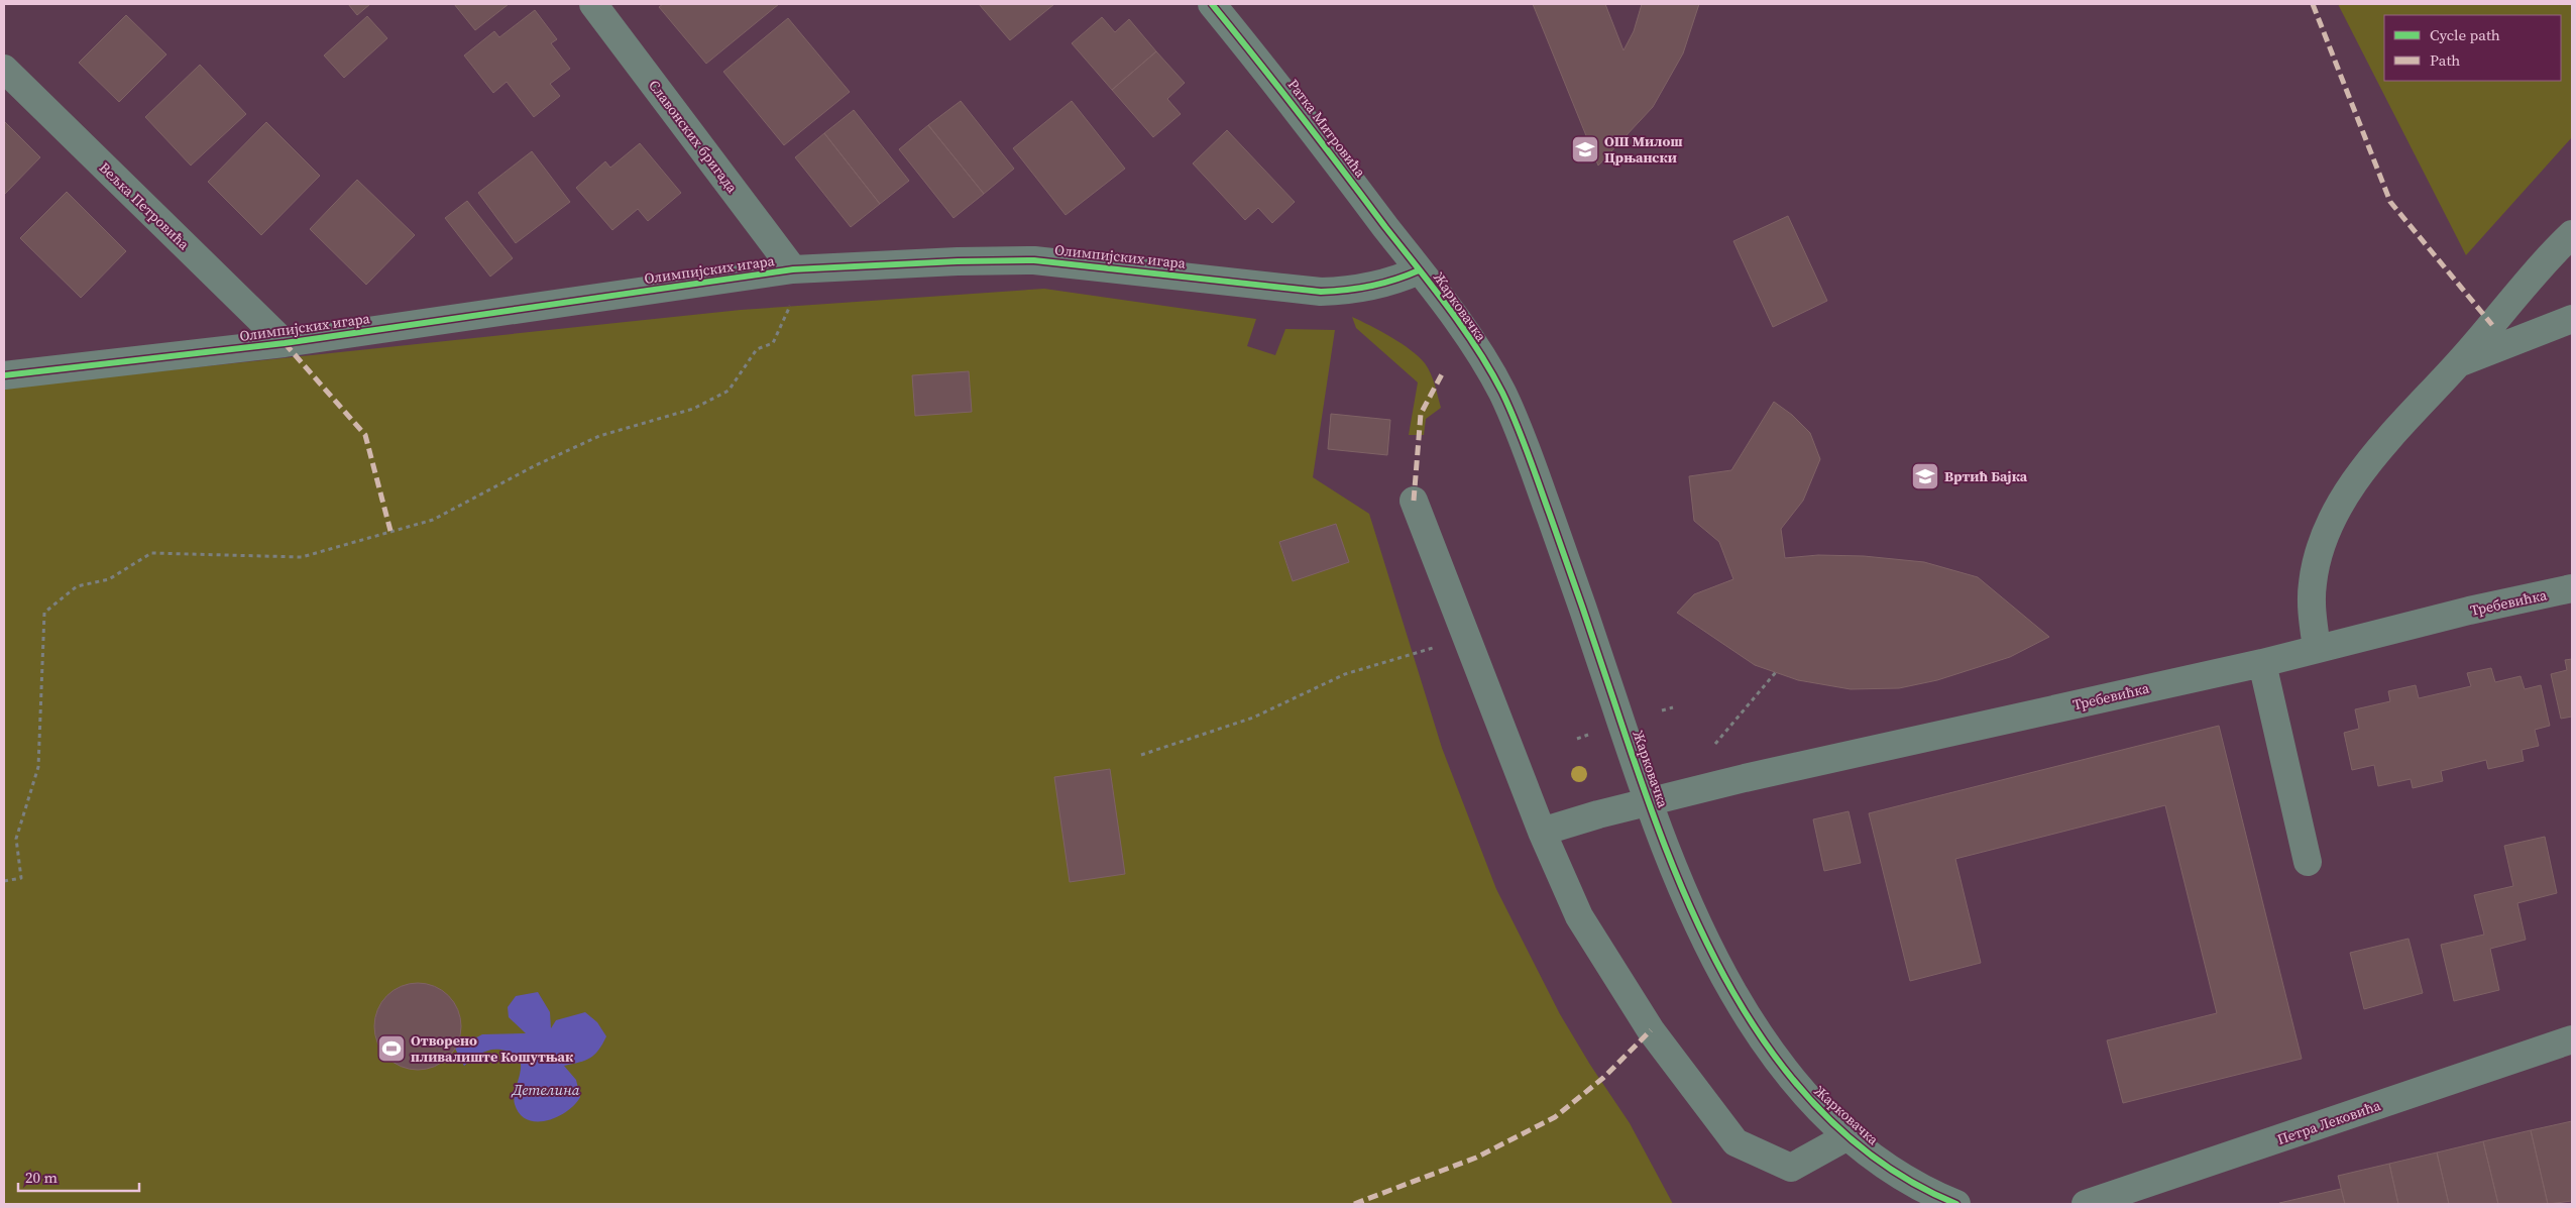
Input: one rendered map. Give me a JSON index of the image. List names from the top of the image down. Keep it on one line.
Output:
{"streets":{"street":["Ратка Митровића","Славонских бригада","Вељка Петровића","Олимпијских игара","Жарковачка","Требевићка","Петра Лековића"]},"crossings":[["Ратка Митровића","Олимпијских игара"],["Ратка Митровића","Жарковачка"],["Славонских бригада","Олимпијских игара"],["Вељка Петровића","Олимпијских игара"],["Олимпијских игара","Жарковачка"],["Жарковачка","Требевићка"]],"water":["Детелина"],"places":{"school or university":["ОШ Милош Црњански","Вртић Бајка"],"sports":["Отворено пливалиште Кошутњак"]},"legend":["Cycle path","Path"],"scale_bar":"20 m"}
